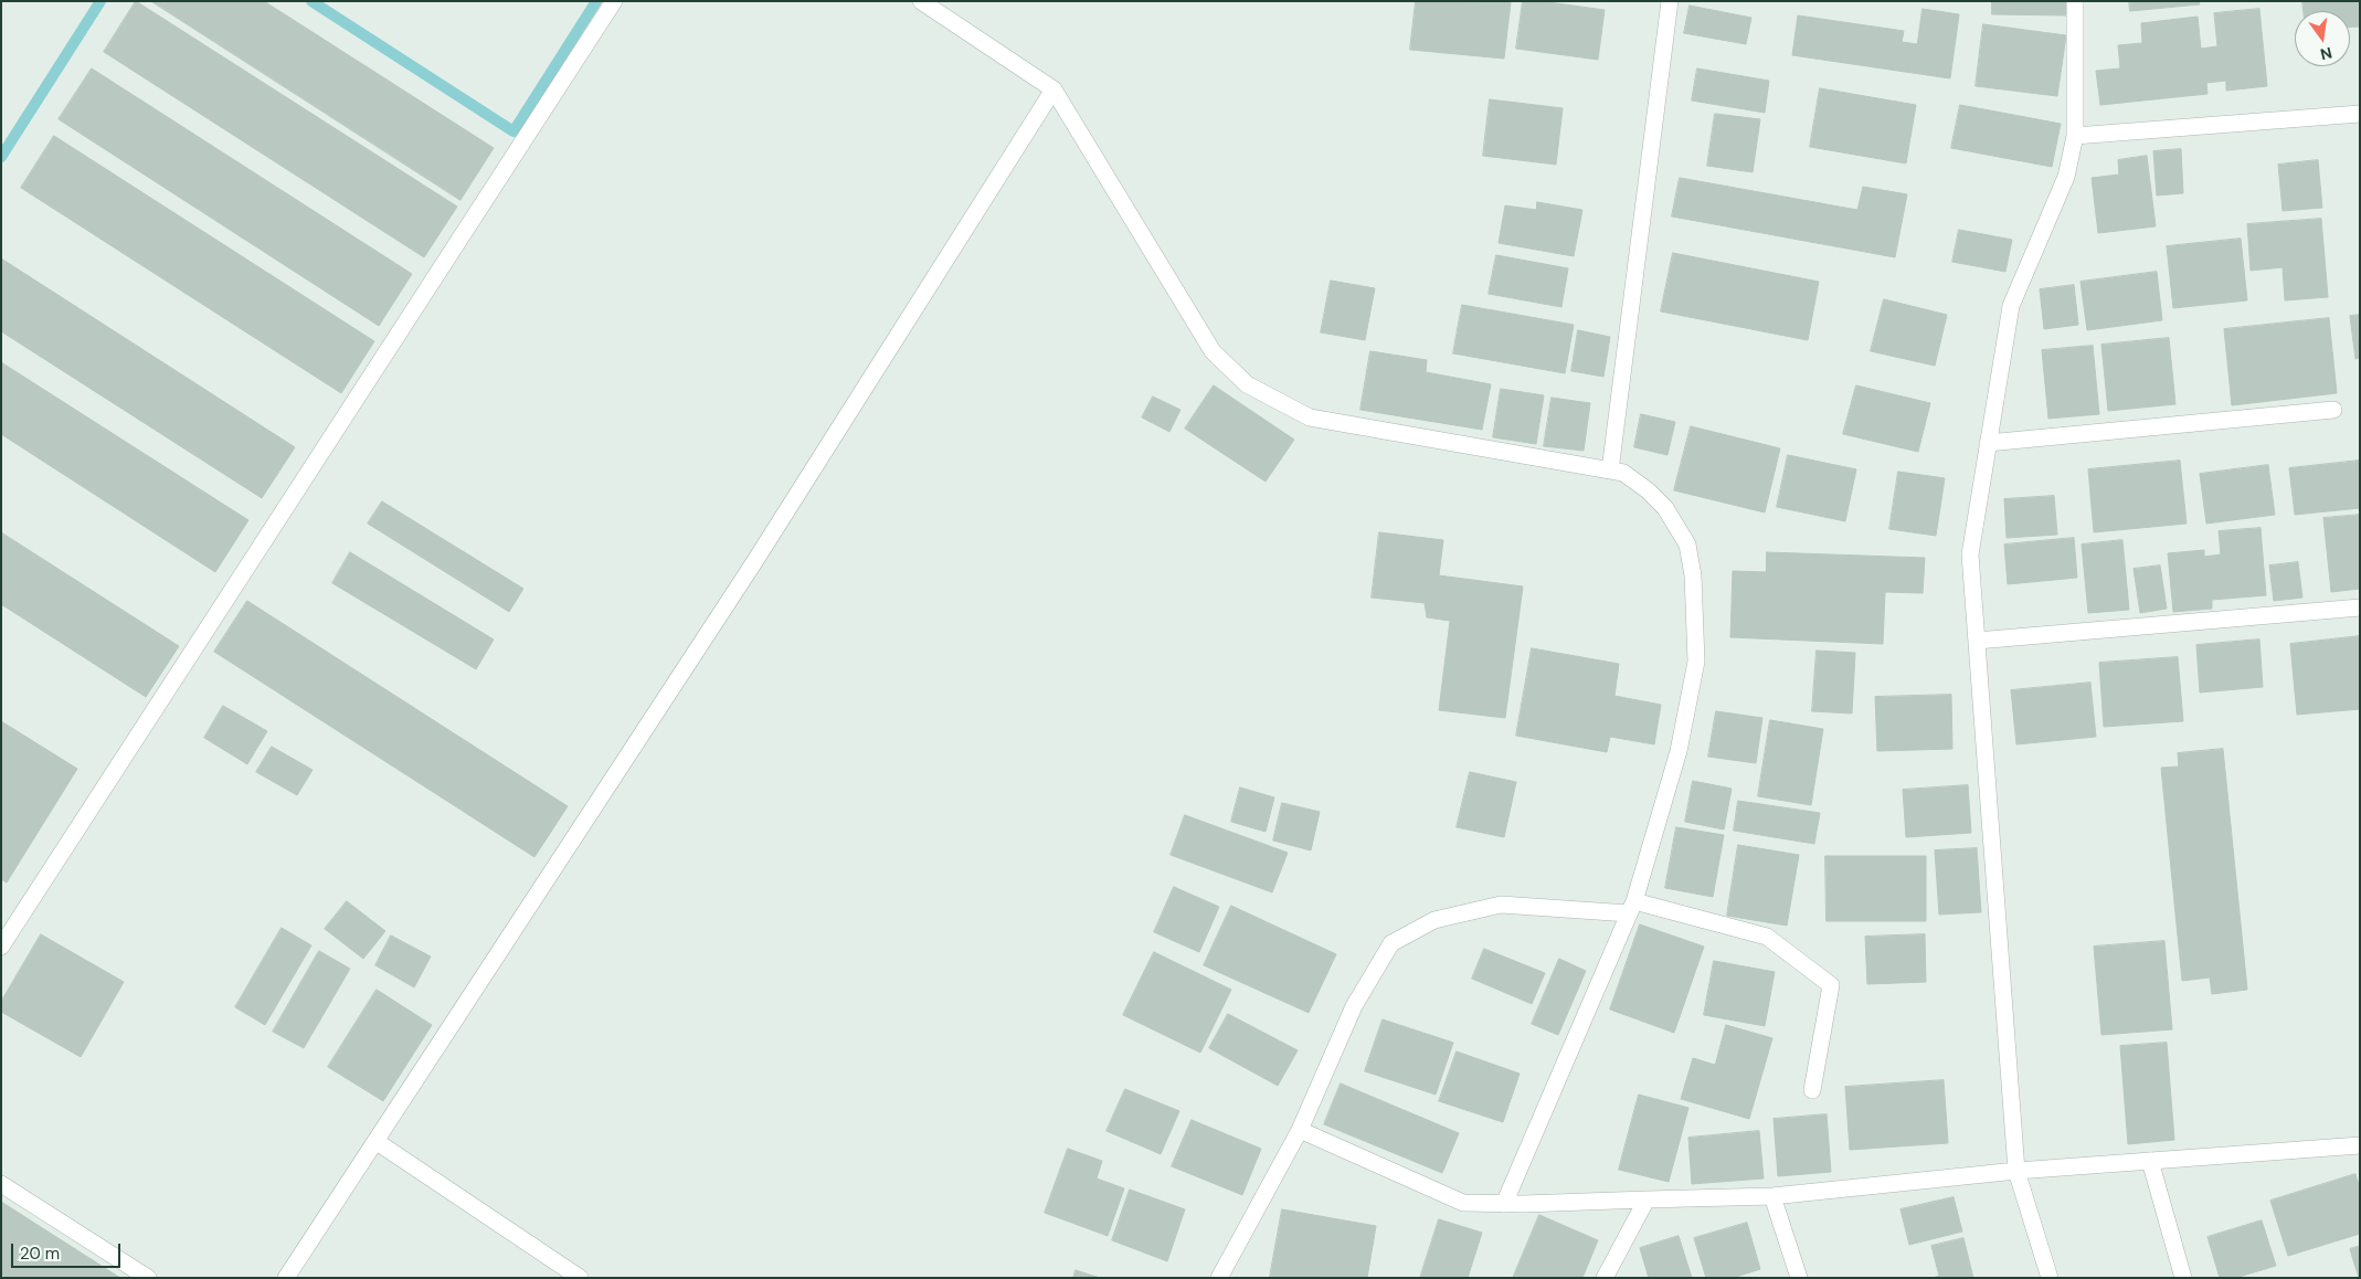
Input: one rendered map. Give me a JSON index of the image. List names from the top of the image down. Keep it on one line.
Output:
{"scale_bar":"20 m","north":"bottom"}
